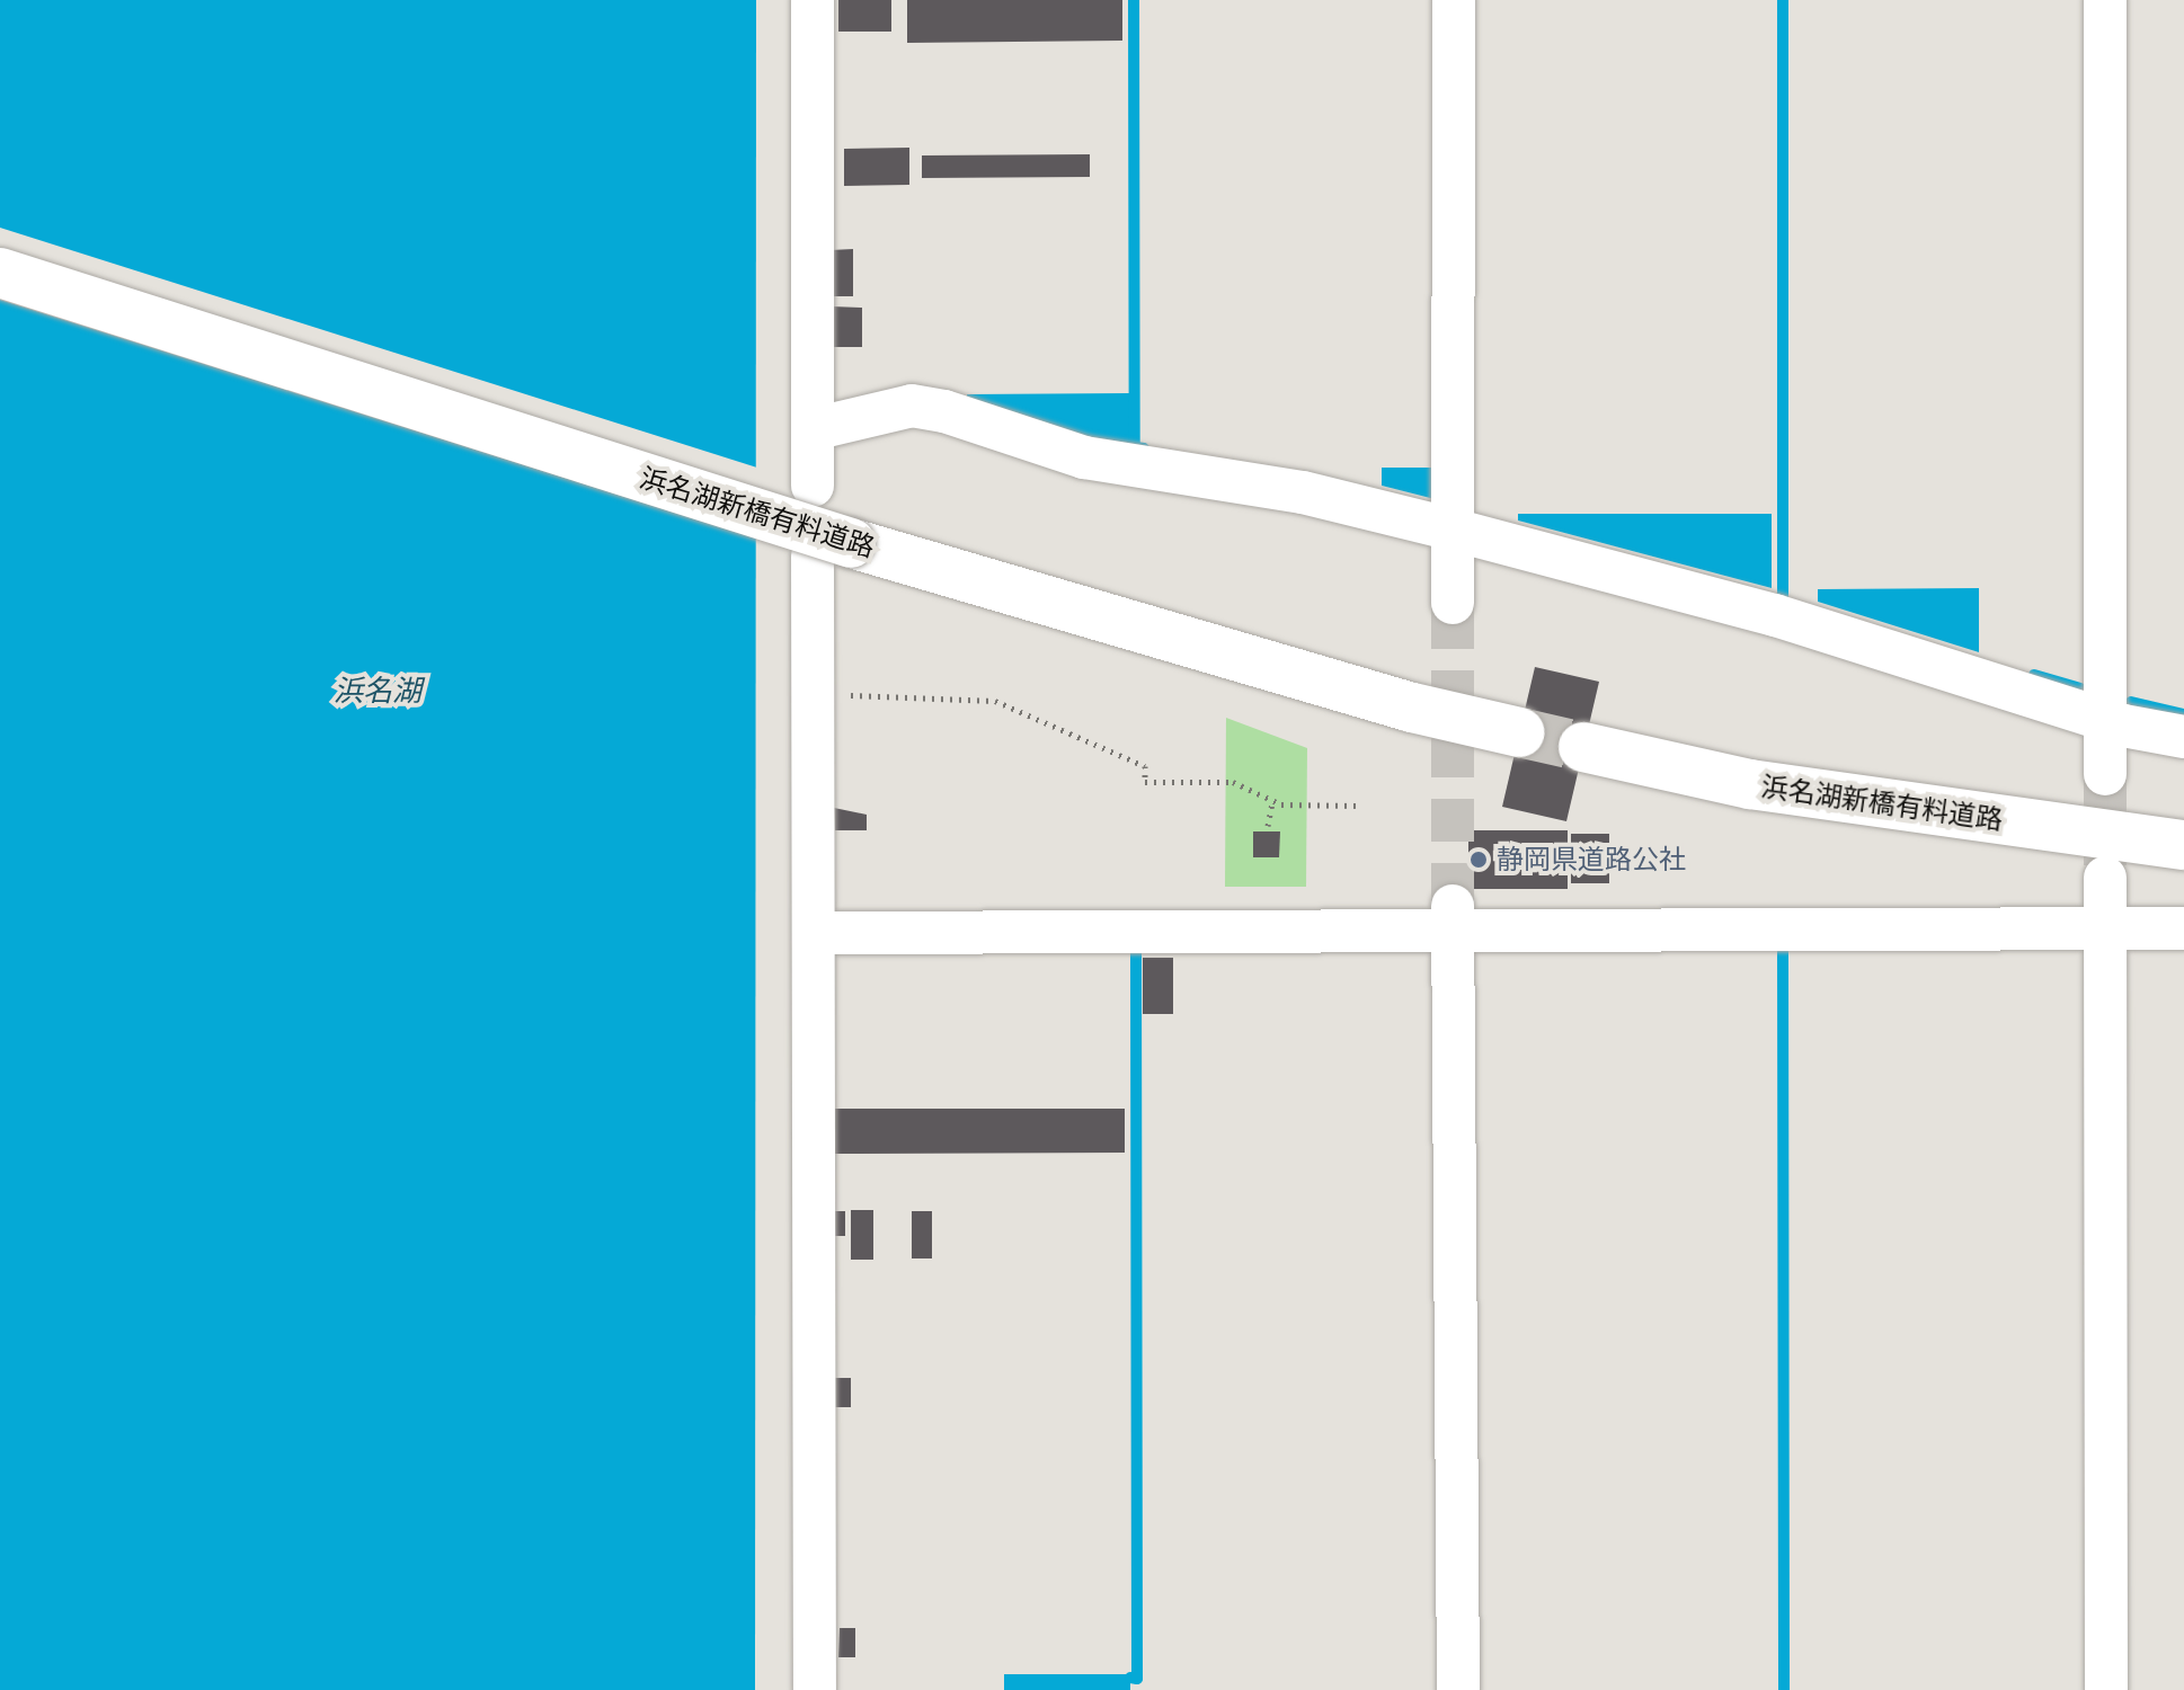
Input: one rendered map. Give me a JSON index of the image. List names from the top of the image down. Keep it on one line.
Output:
{"streets":{"main road":["浜名湖新橋有料道路"]},"water":["浜名湖"],"places":["静岡県道路公社"]}
